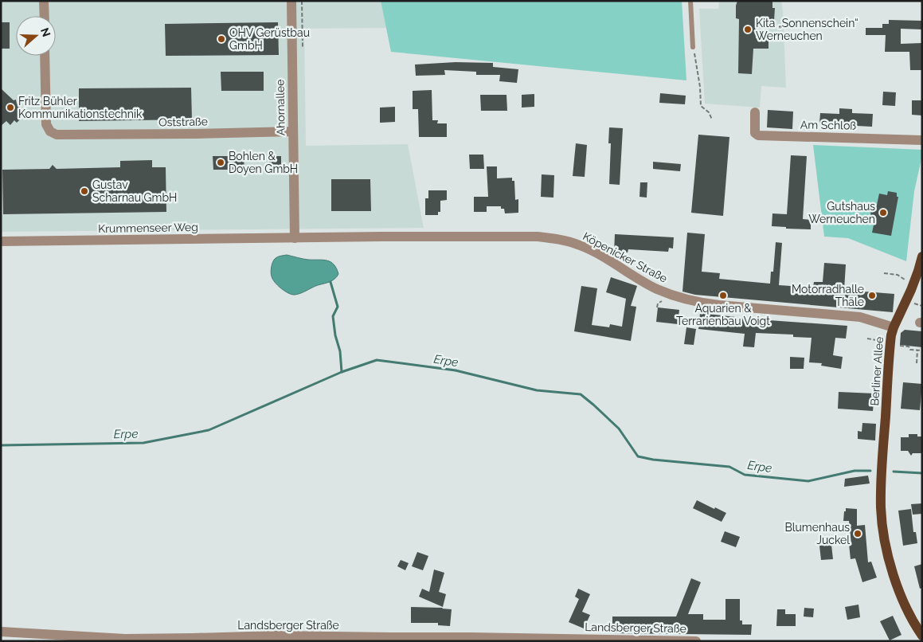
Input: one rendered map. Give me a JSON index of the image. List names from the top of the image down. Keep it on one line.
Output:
{"streets":{"main road":["Berliner Allee"],"street":["Ahornallee","Oststraße","Am Schloß","Krummenseer Weg","Köpenicker Straße","Landsberger Straße"]},"crossings":[["Ahornallee","Oststraße"],["Ahornallee","Krummenseer Weg"],["Ahornallee","Köpenicker Straße"],["Krummenseer Weg","Köpenicker Straße"],["Köpenicker Straße","Berliner Allee"]],"water":["Erpe"],"places":["Kita „Sonnenschein“ Werneuchen","OHV Gerüstbau GmbH","Fritz Bühler Kommunikationstechnik","Bohlen & Doyen GmbH","Gustav Scharnau GmbH","Gutshaus Werneuchen","Aquarien & Terrarienbau Voigt","Motorradhalle Thäle","Blumenhaus Juckel"],"north":"right"}
